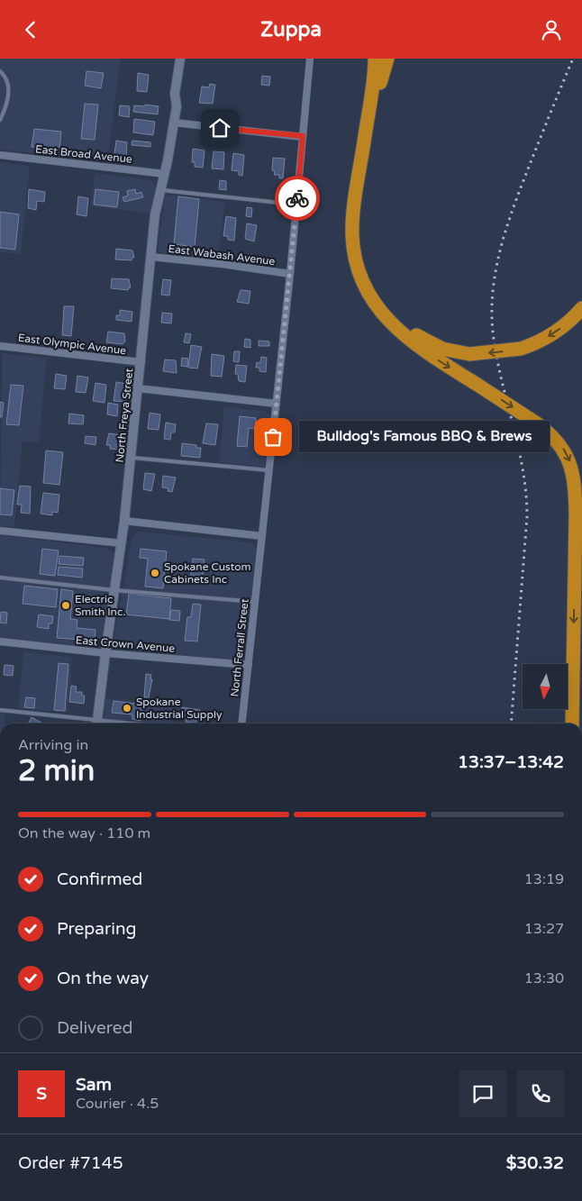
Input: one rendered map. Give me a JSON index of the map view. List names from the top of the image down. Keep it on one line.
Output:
{"streets":{"street":["East Broad Avenue","East Wabash Avenue","East Olympic Avenue","North Freya Street","East Crown Avenue","North Ferrall Street"]},"crossings":[["East Broad Avenue","North Freya Street"],["East Wabash Avenue","North Freya Street"],["East Wabash Avenue","North Ferrall Street"],["East Olympic Avenue","North Freya Street"],["North Freya Street","East Crown Avenue"],["East Crown Avenue","North Ferrall Street"]],"places":["Bulldog's Famous BBQ & Brews","Spokane Custom Cabinets Inc","Electric Smith Inc.","Spokane Industrial Supply"],"north":"bottom","page":{"header":"Zuppa","bubble":"Bulldog's Famous BBQ & Brews","heading":["2 min","Arriving in","13:37–13:42"],"panel":["Sam","Courier · 4.5","Order #7145","$30.32"],"bar":"On the way · 110 m","list":[["Confirmed","13:19"],["Preparing","13:27"],["On the way","13:30"],"Delivered"],"round":"S"}}
